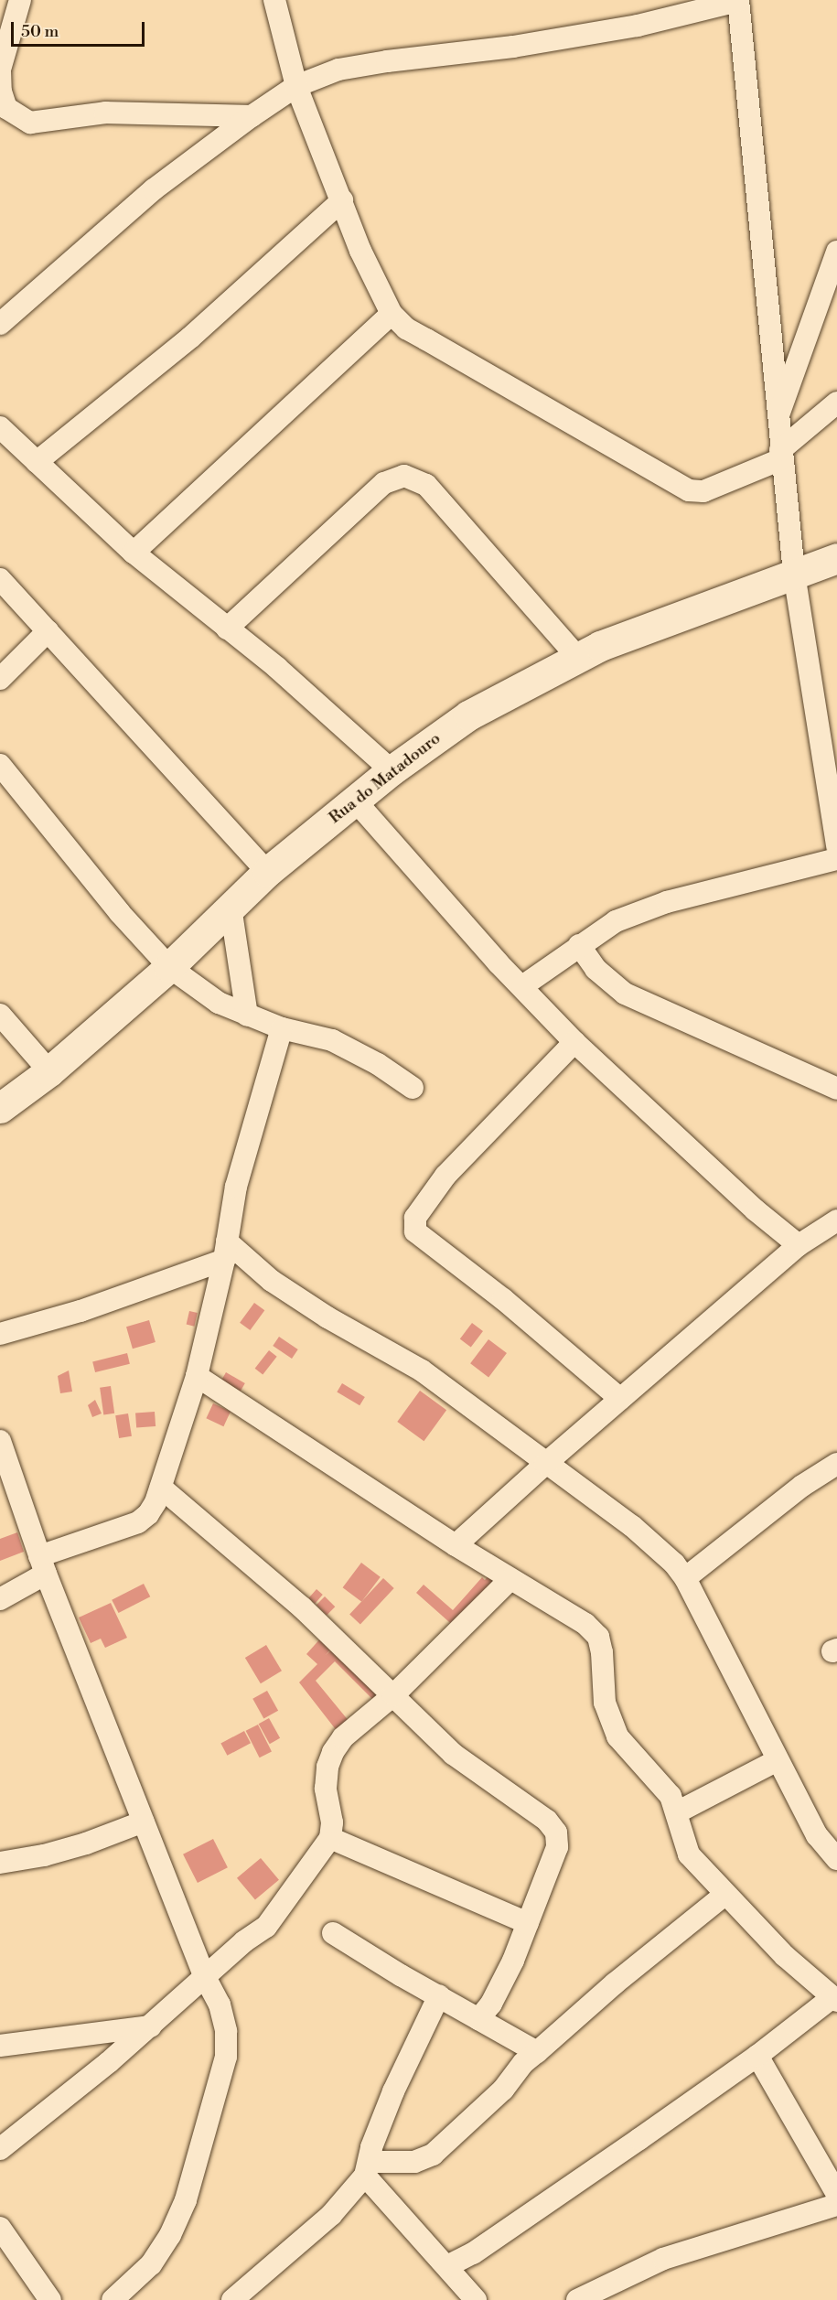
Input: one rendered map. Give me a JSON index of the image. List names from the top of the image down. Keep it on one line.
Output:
{"streets":{"street":["Rua do Matadouro"]},"scale_bar":"50 m"}
